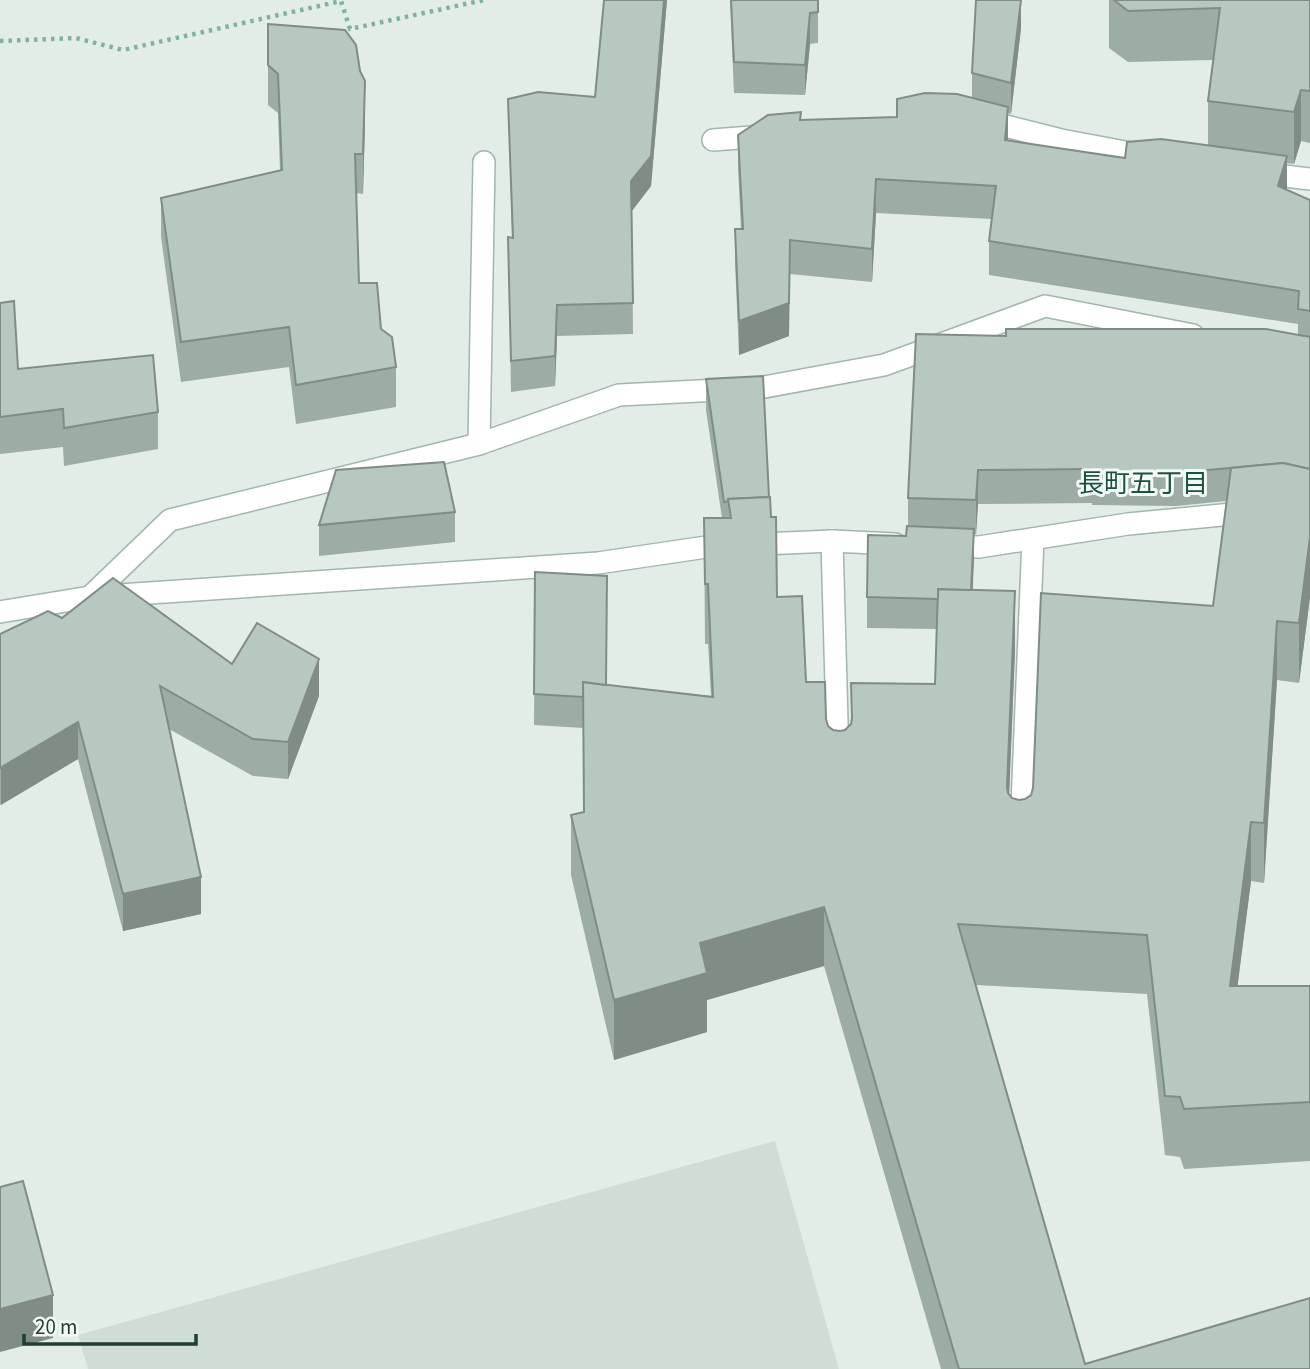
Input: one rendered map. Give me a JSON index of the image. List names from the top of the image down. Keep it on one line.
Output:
{"districts":["長町五丁目"],"scale_bar":"20 m"}
